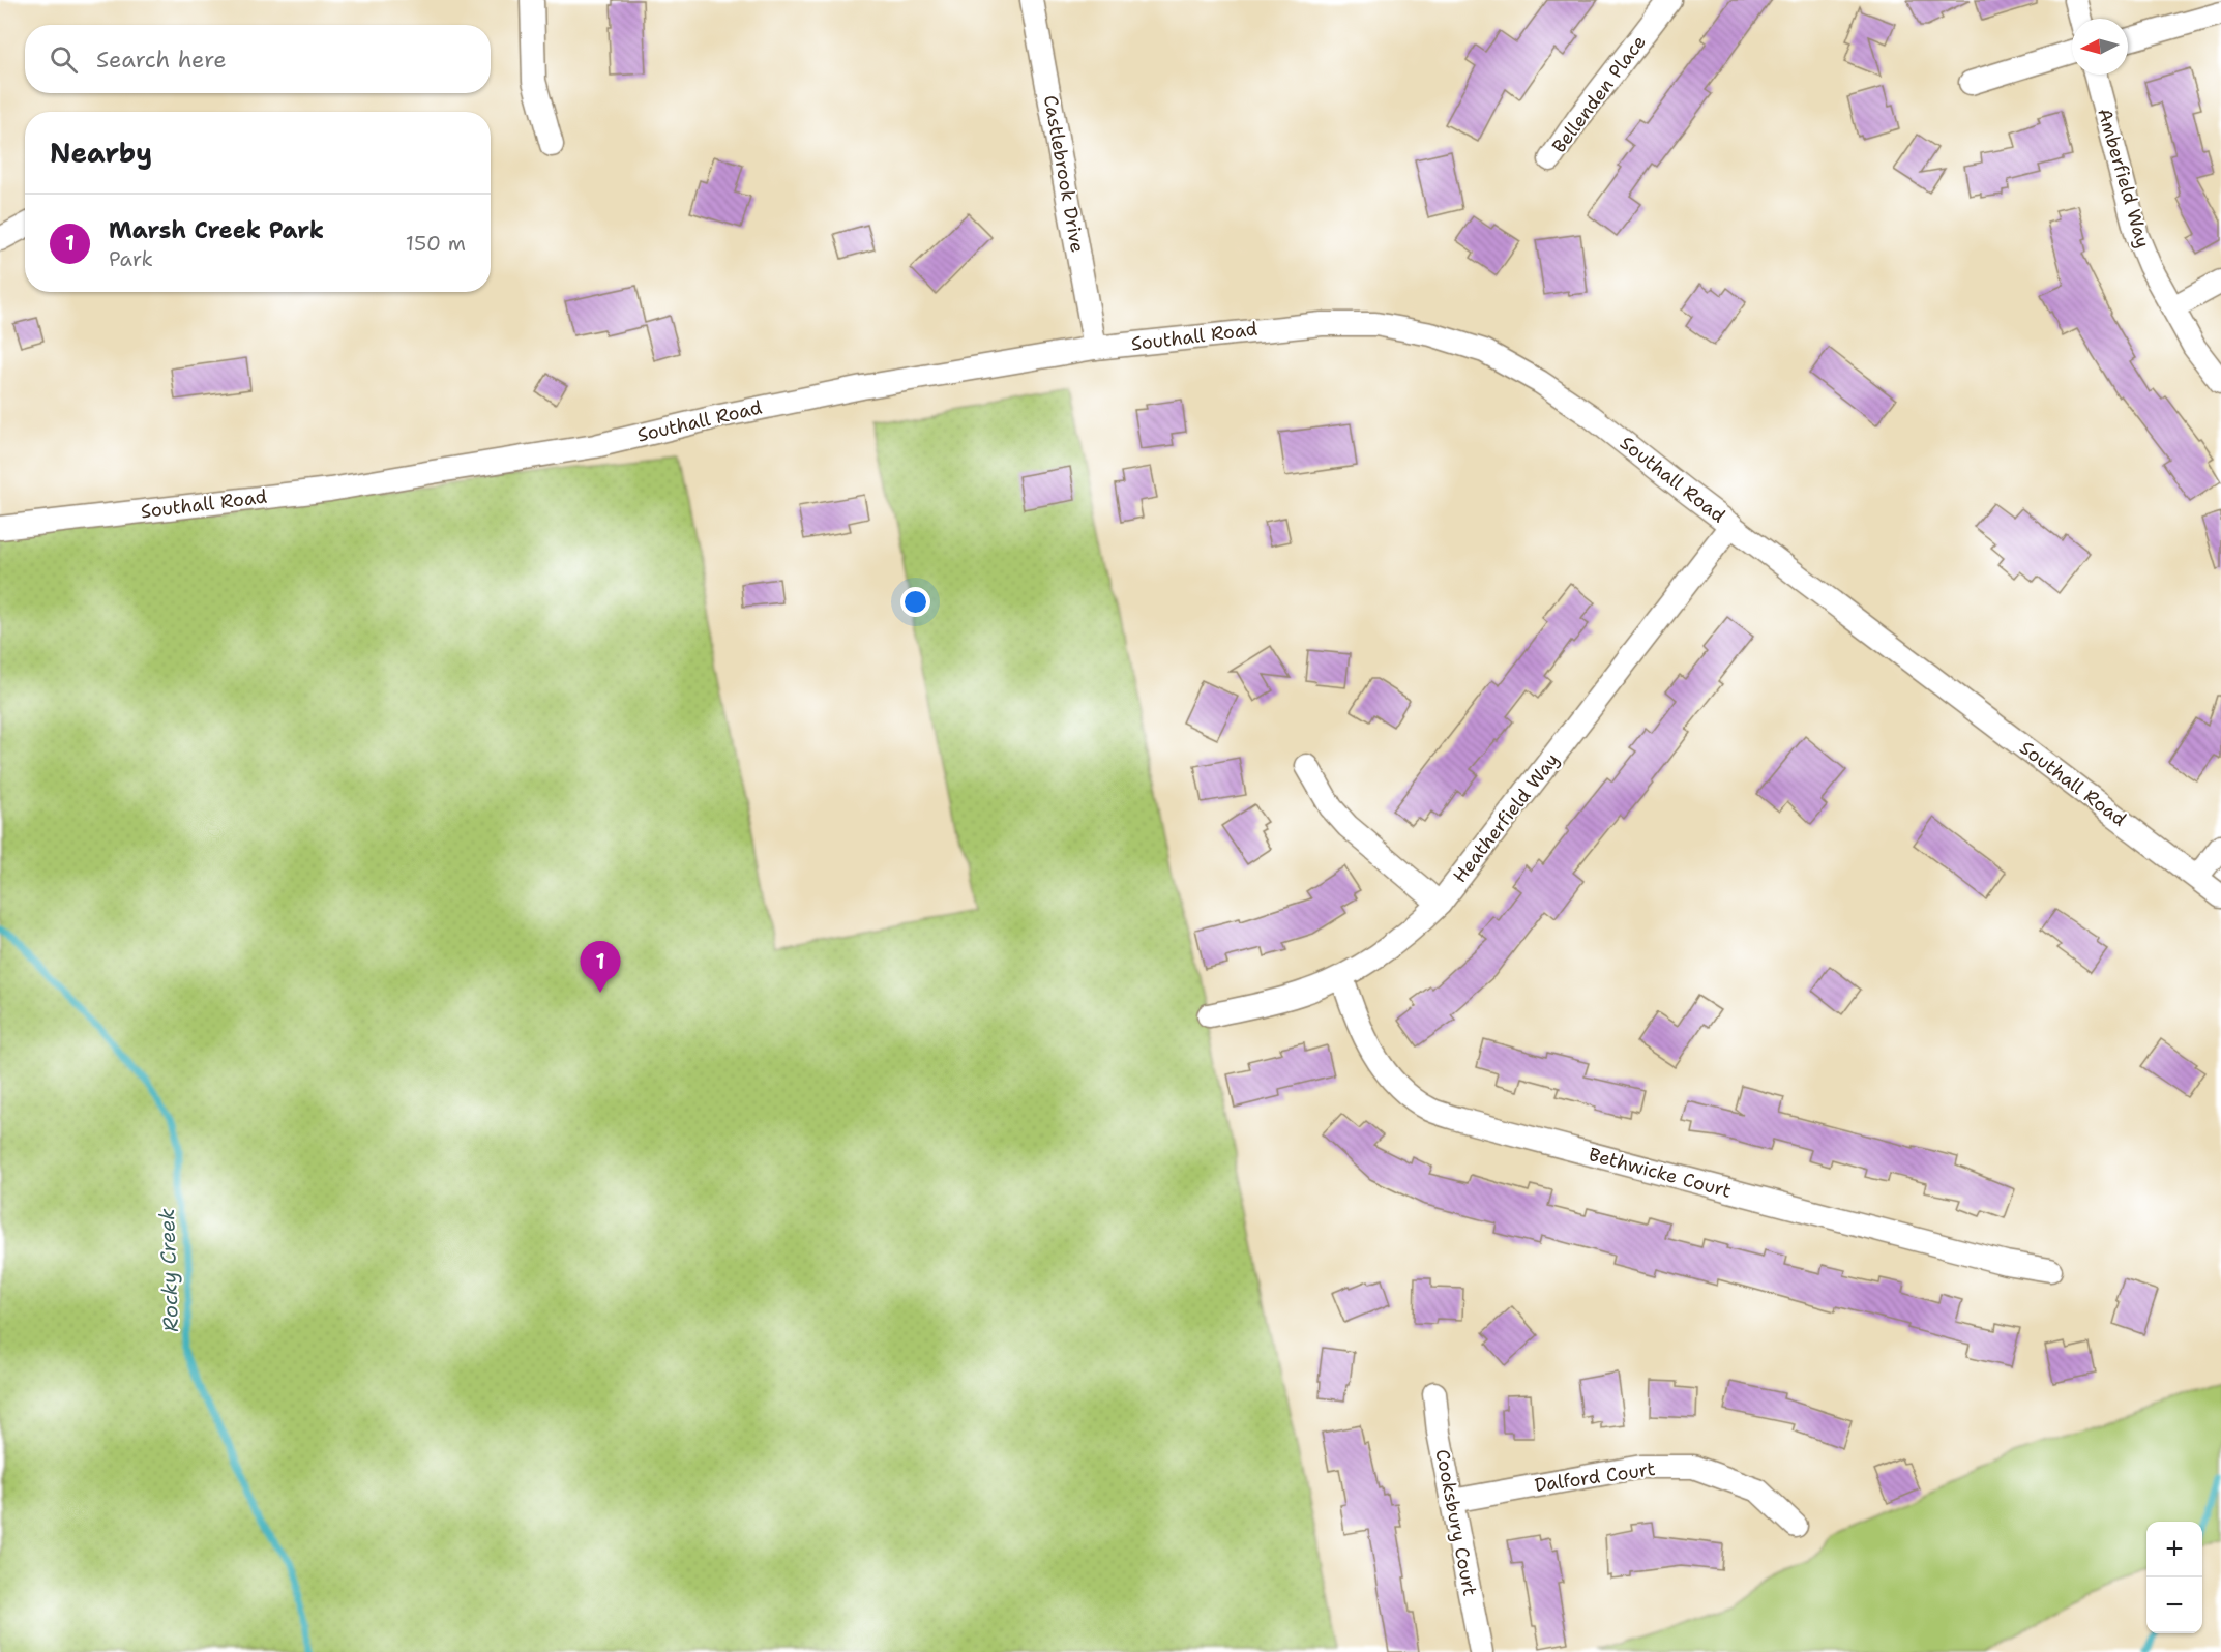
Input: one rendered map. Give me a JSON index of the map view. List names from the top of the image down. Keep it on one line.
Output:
{"streets":{"street":["Bellenden Place","Castlebrook Drive","Amberfield Way","Southall Road","Heatherfield Way","Bethwicke Court","Dalford Court","Cooksbury Court"]},"crossings":[["Castlebrook Drive","Southall Road"],["Southall Road","Heatherfield Way"],["Heatherfield Way","Bethwicke Court"],["Dalford Court","Cooksbury Court"]],"water":["Rocky Creek"],"north":"left","page":{"search":"Search here","heading":"Nearby","list":[{"mark":"1","name":"Marsh Creek Park","note":"Park","value":"150 m"}],"pins":"1","map_buttons":["+","−"]}}
